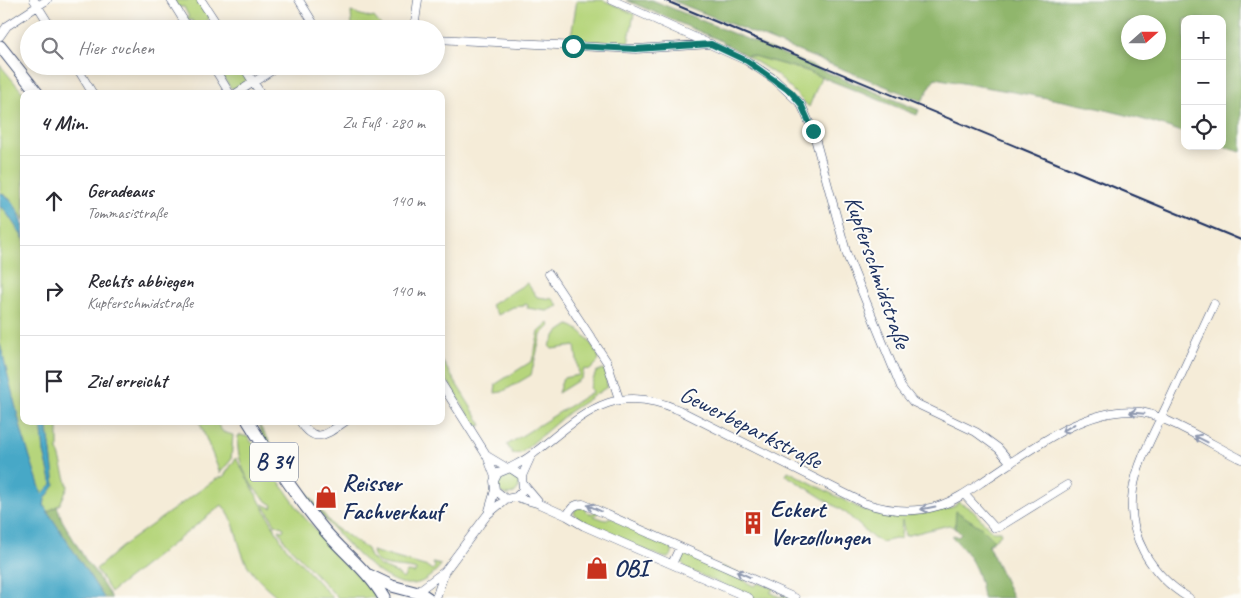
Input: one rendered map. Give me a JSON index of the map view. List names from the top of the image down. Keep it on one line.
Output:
{"streets":{"main road":["B 34"],"street":["Kupferschmidstraße","Gewerbeparkstraße"]},"crossings":[["Kupferschmidstraße","Gewerbeparkstraße"]],"one_way":["Gewerbeparkstraße"],"places":{"shop":["Reisser Fachverkauf","OBI"],"building":["Eckert Verzollungen"]},"north":"right","page":{"map_buttons":["+","−"],"search":"Hier suchen","heading":["4 Min.","Zu Fuß · 280 m"],"list":[["Geradeaus","Tommasistraße","140 m"],["Rechts abbiegen","Kupferschmidstraße","140 m"],"Ziel erreicht"]}}
